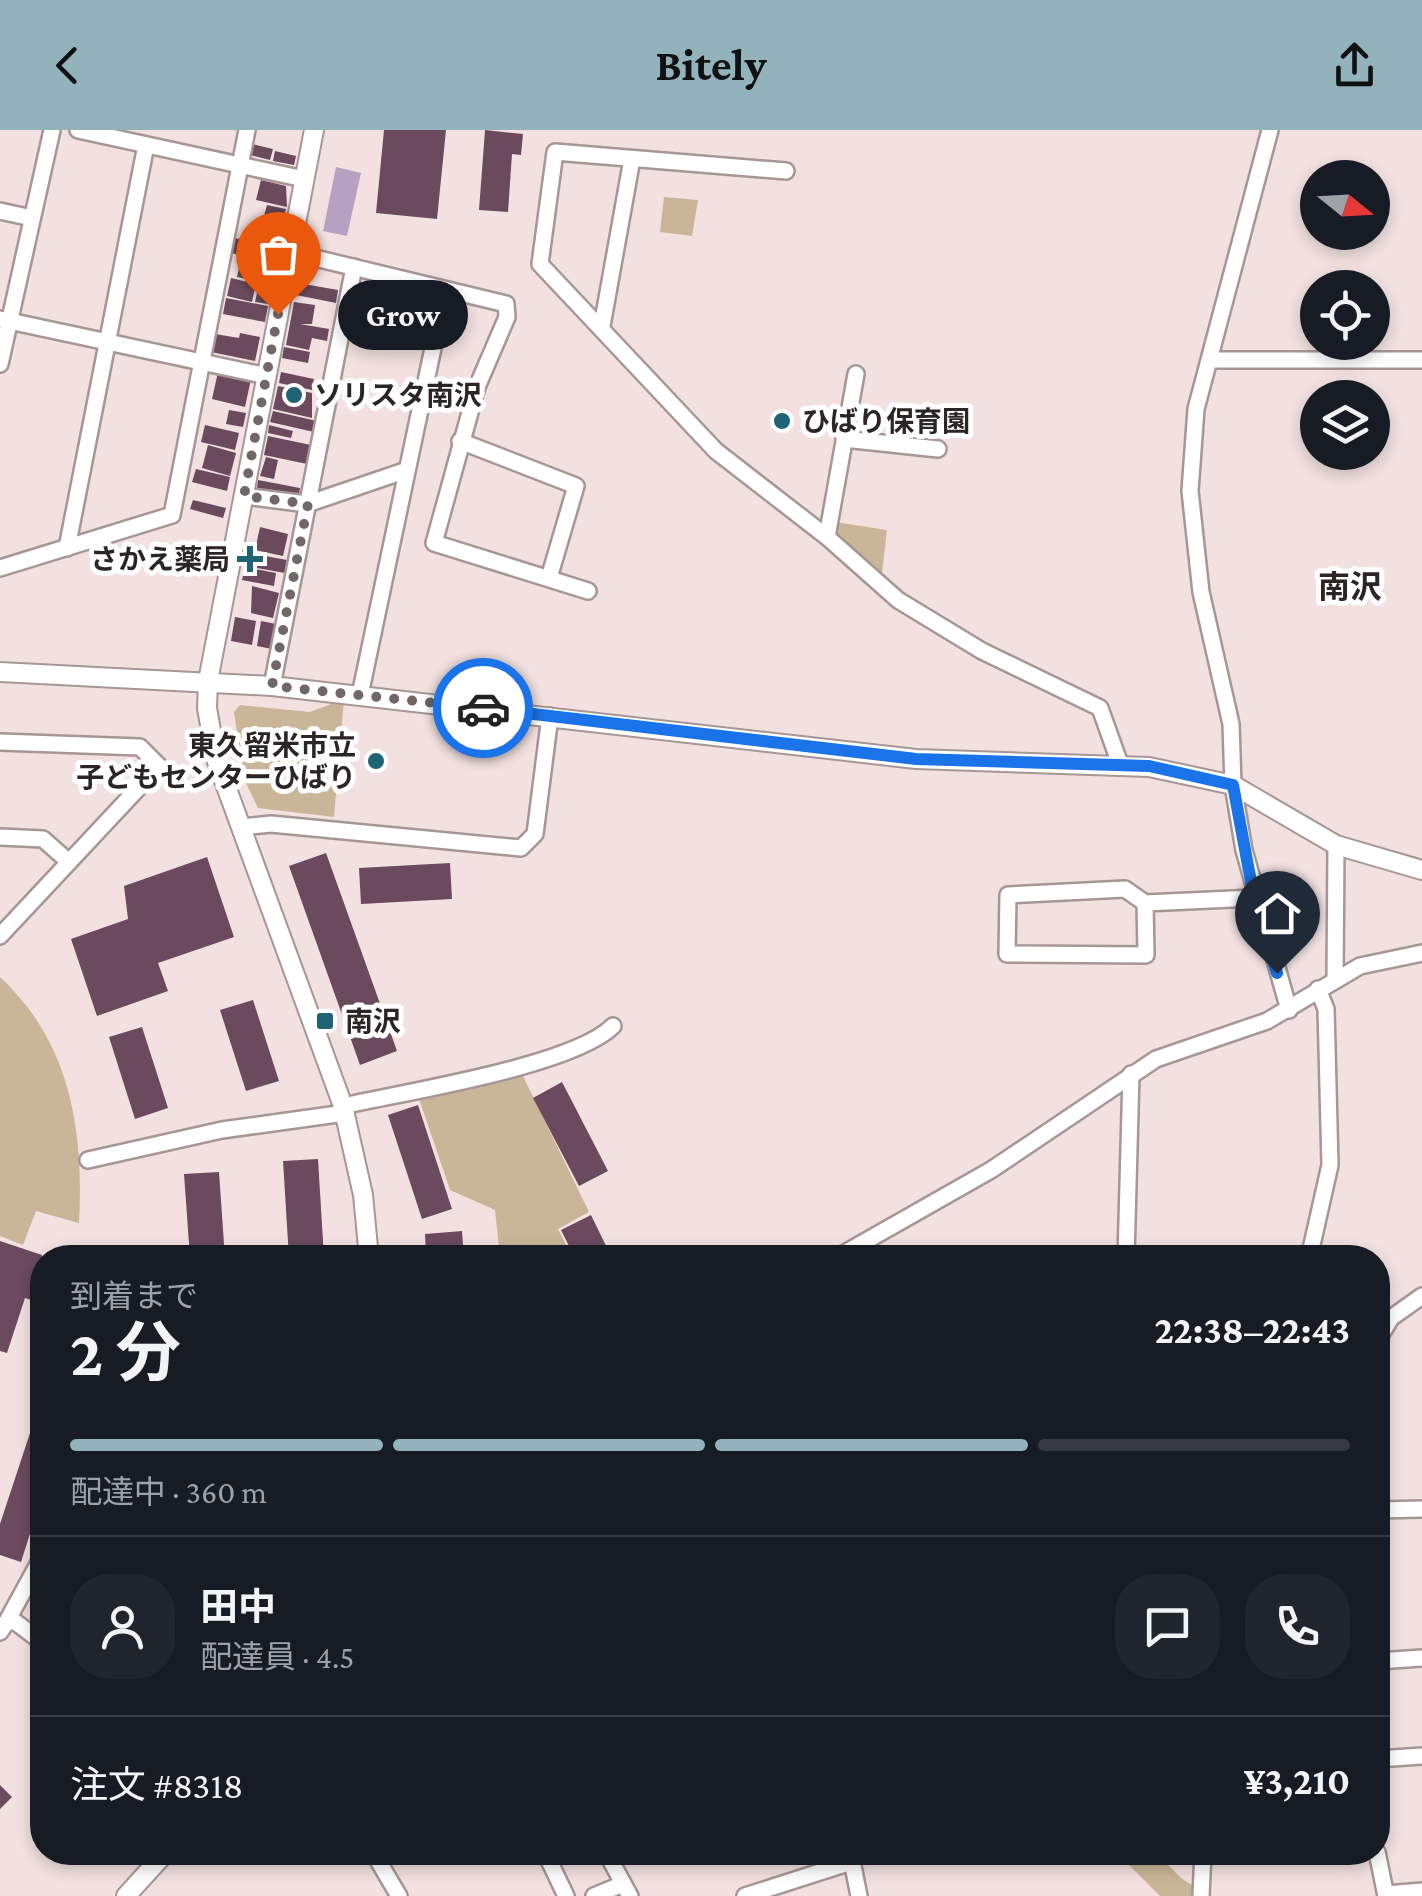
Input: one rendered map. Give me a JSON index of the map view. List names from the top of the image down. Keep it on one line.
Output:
{"districts":["南沢"],"places":{"other":["Grow","ソリスタ南沢","ひばり保育園","東久留米市立 子どもセンターひばり"],"health":["さかえ薬局"],"transit":["南沢"]},"north":"right","page":{"header":"Bitely","bubble":"Grow","heading":["2 分","到着まで","22:38–22:43"],"panel":["田中","配達員 · 4.5","注文 #8318","¥3,210"],"bar":"配達中 · 360 m"}}
